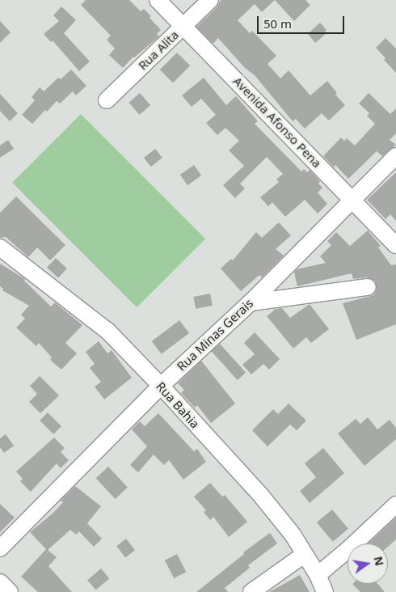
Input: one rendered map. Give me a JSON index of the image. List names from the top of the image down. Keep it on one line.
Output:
{"streets":{"street":["Rua Alita","Avenida Afonso Pena","Rua Minas Gerais","Rua Bahia"]},"crossings":[["Rua Alita","Avenida Afonso Pena"],["Avenida Afonso Pena","Rua Minas Gerais"],["Rua Minas Gerais","Rua Bahia"]],"scale_bar":"50 m","north":"right"}
